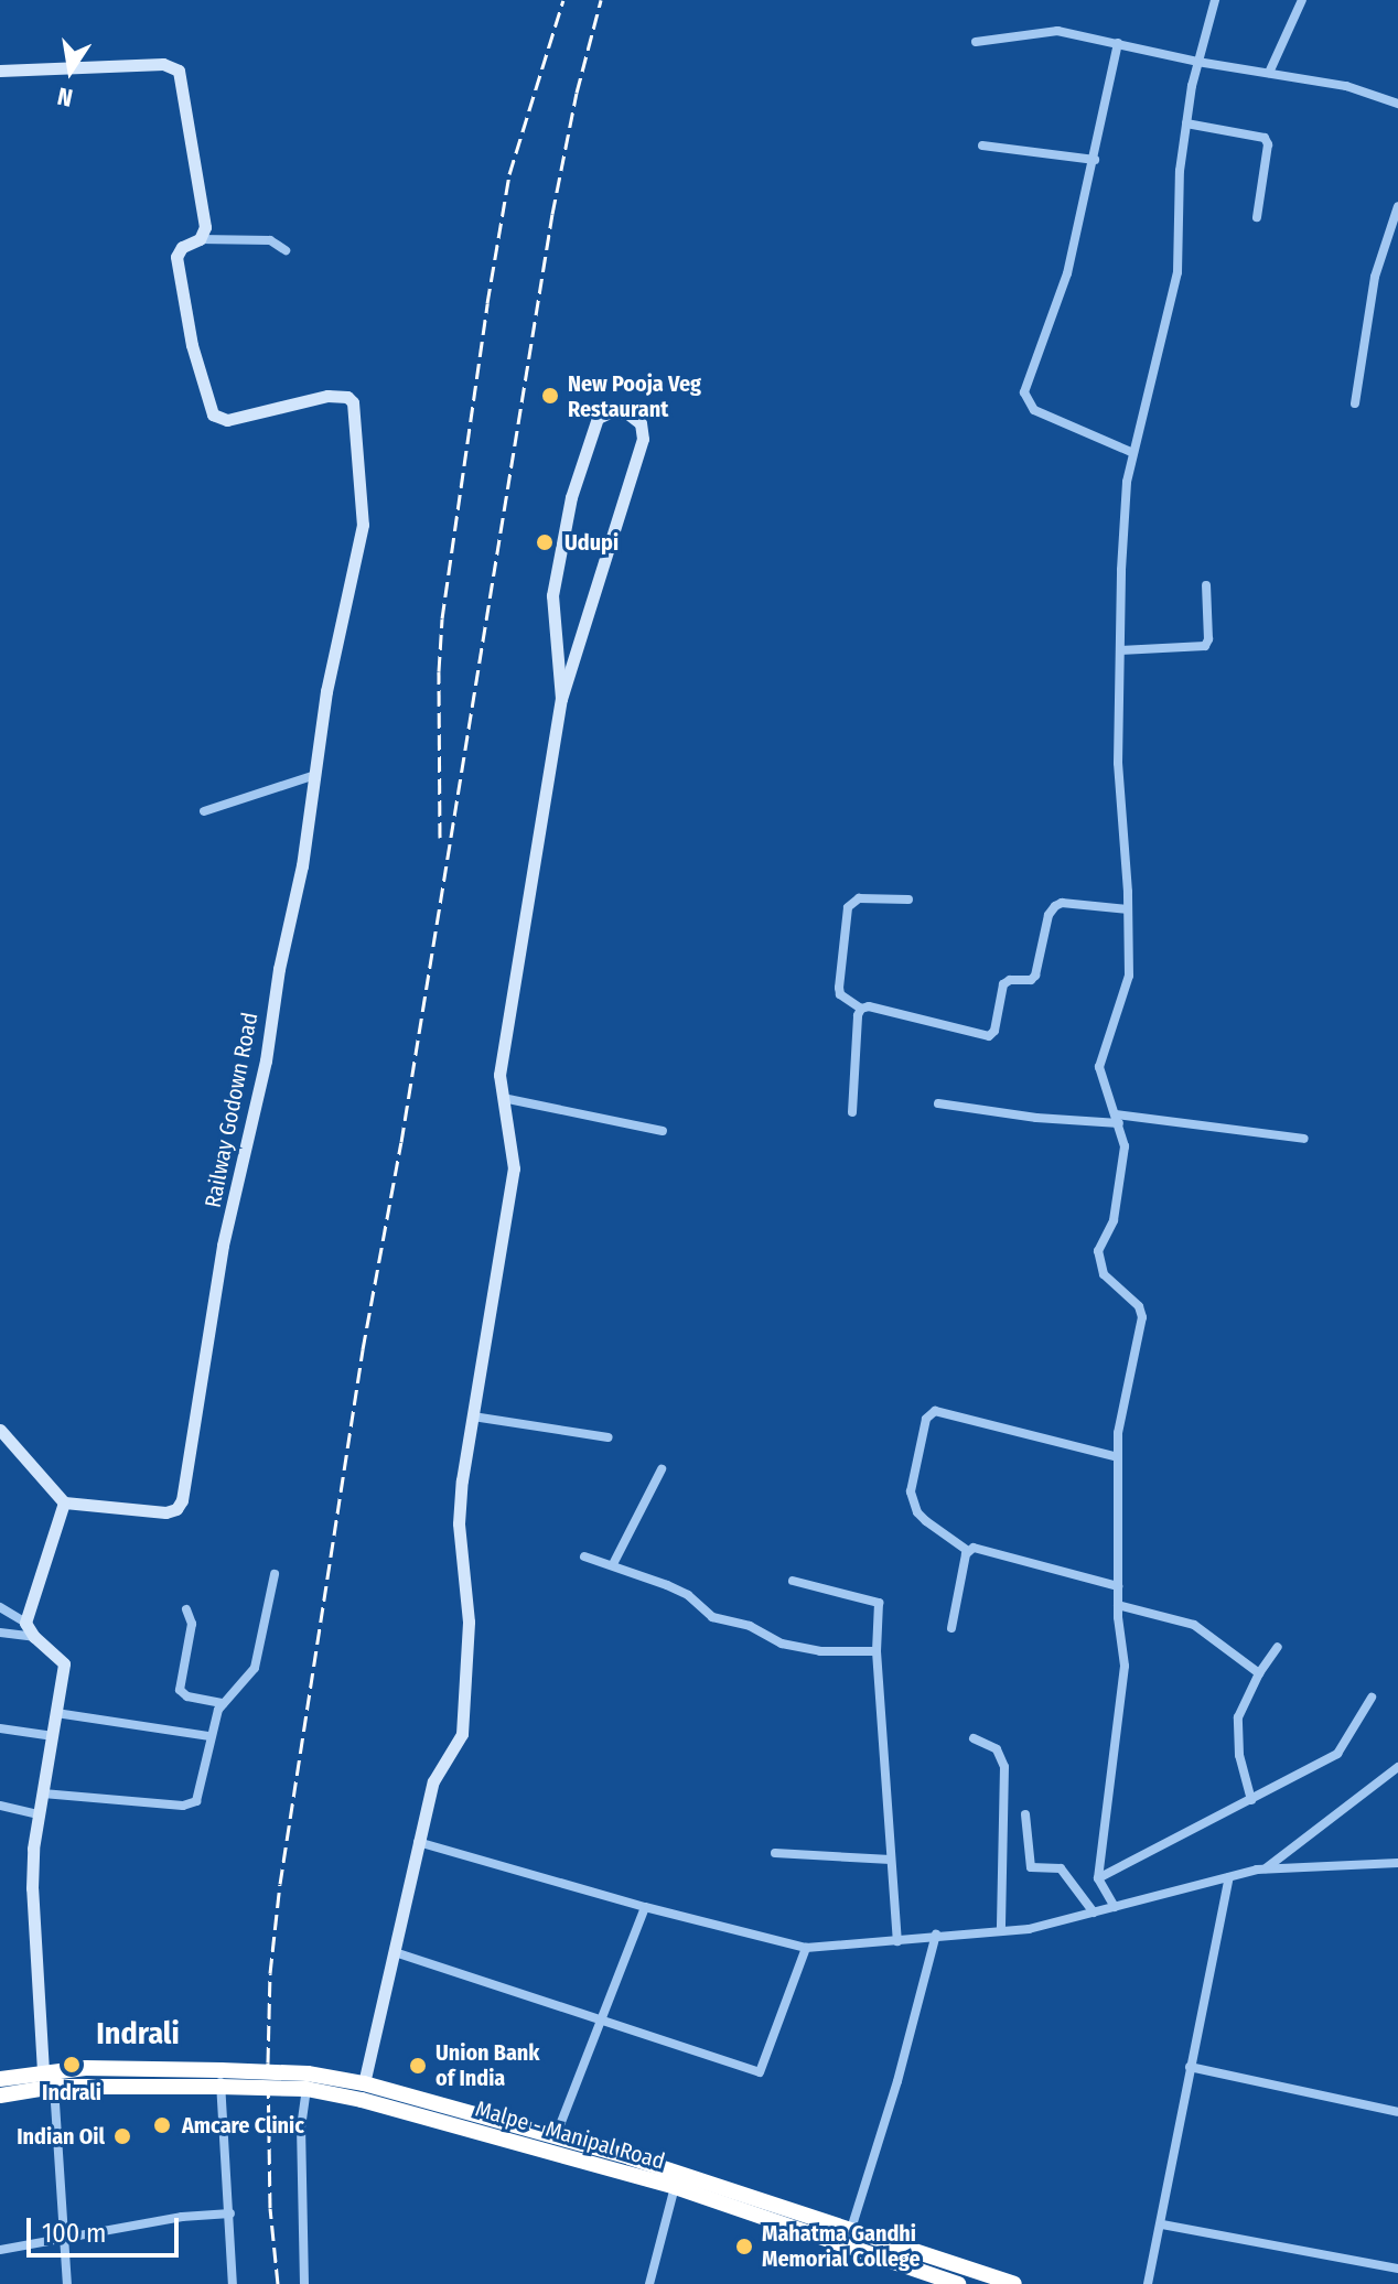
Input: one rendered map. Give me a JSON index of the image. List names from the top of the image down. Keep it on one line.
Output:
{"streets":{"highway":["Malpe - Manipal Road"],"street":["Railway Godown Road"]},"districts":["Indrali"],"places":["New Pooja Veg Restaurant","Udupi","Indrali","Union Bank of India","Amcare Clinic","Indian Oil","Mahatma Gandhi Memorial College"],"scale_bar":"100 m","north":"bottom"}
